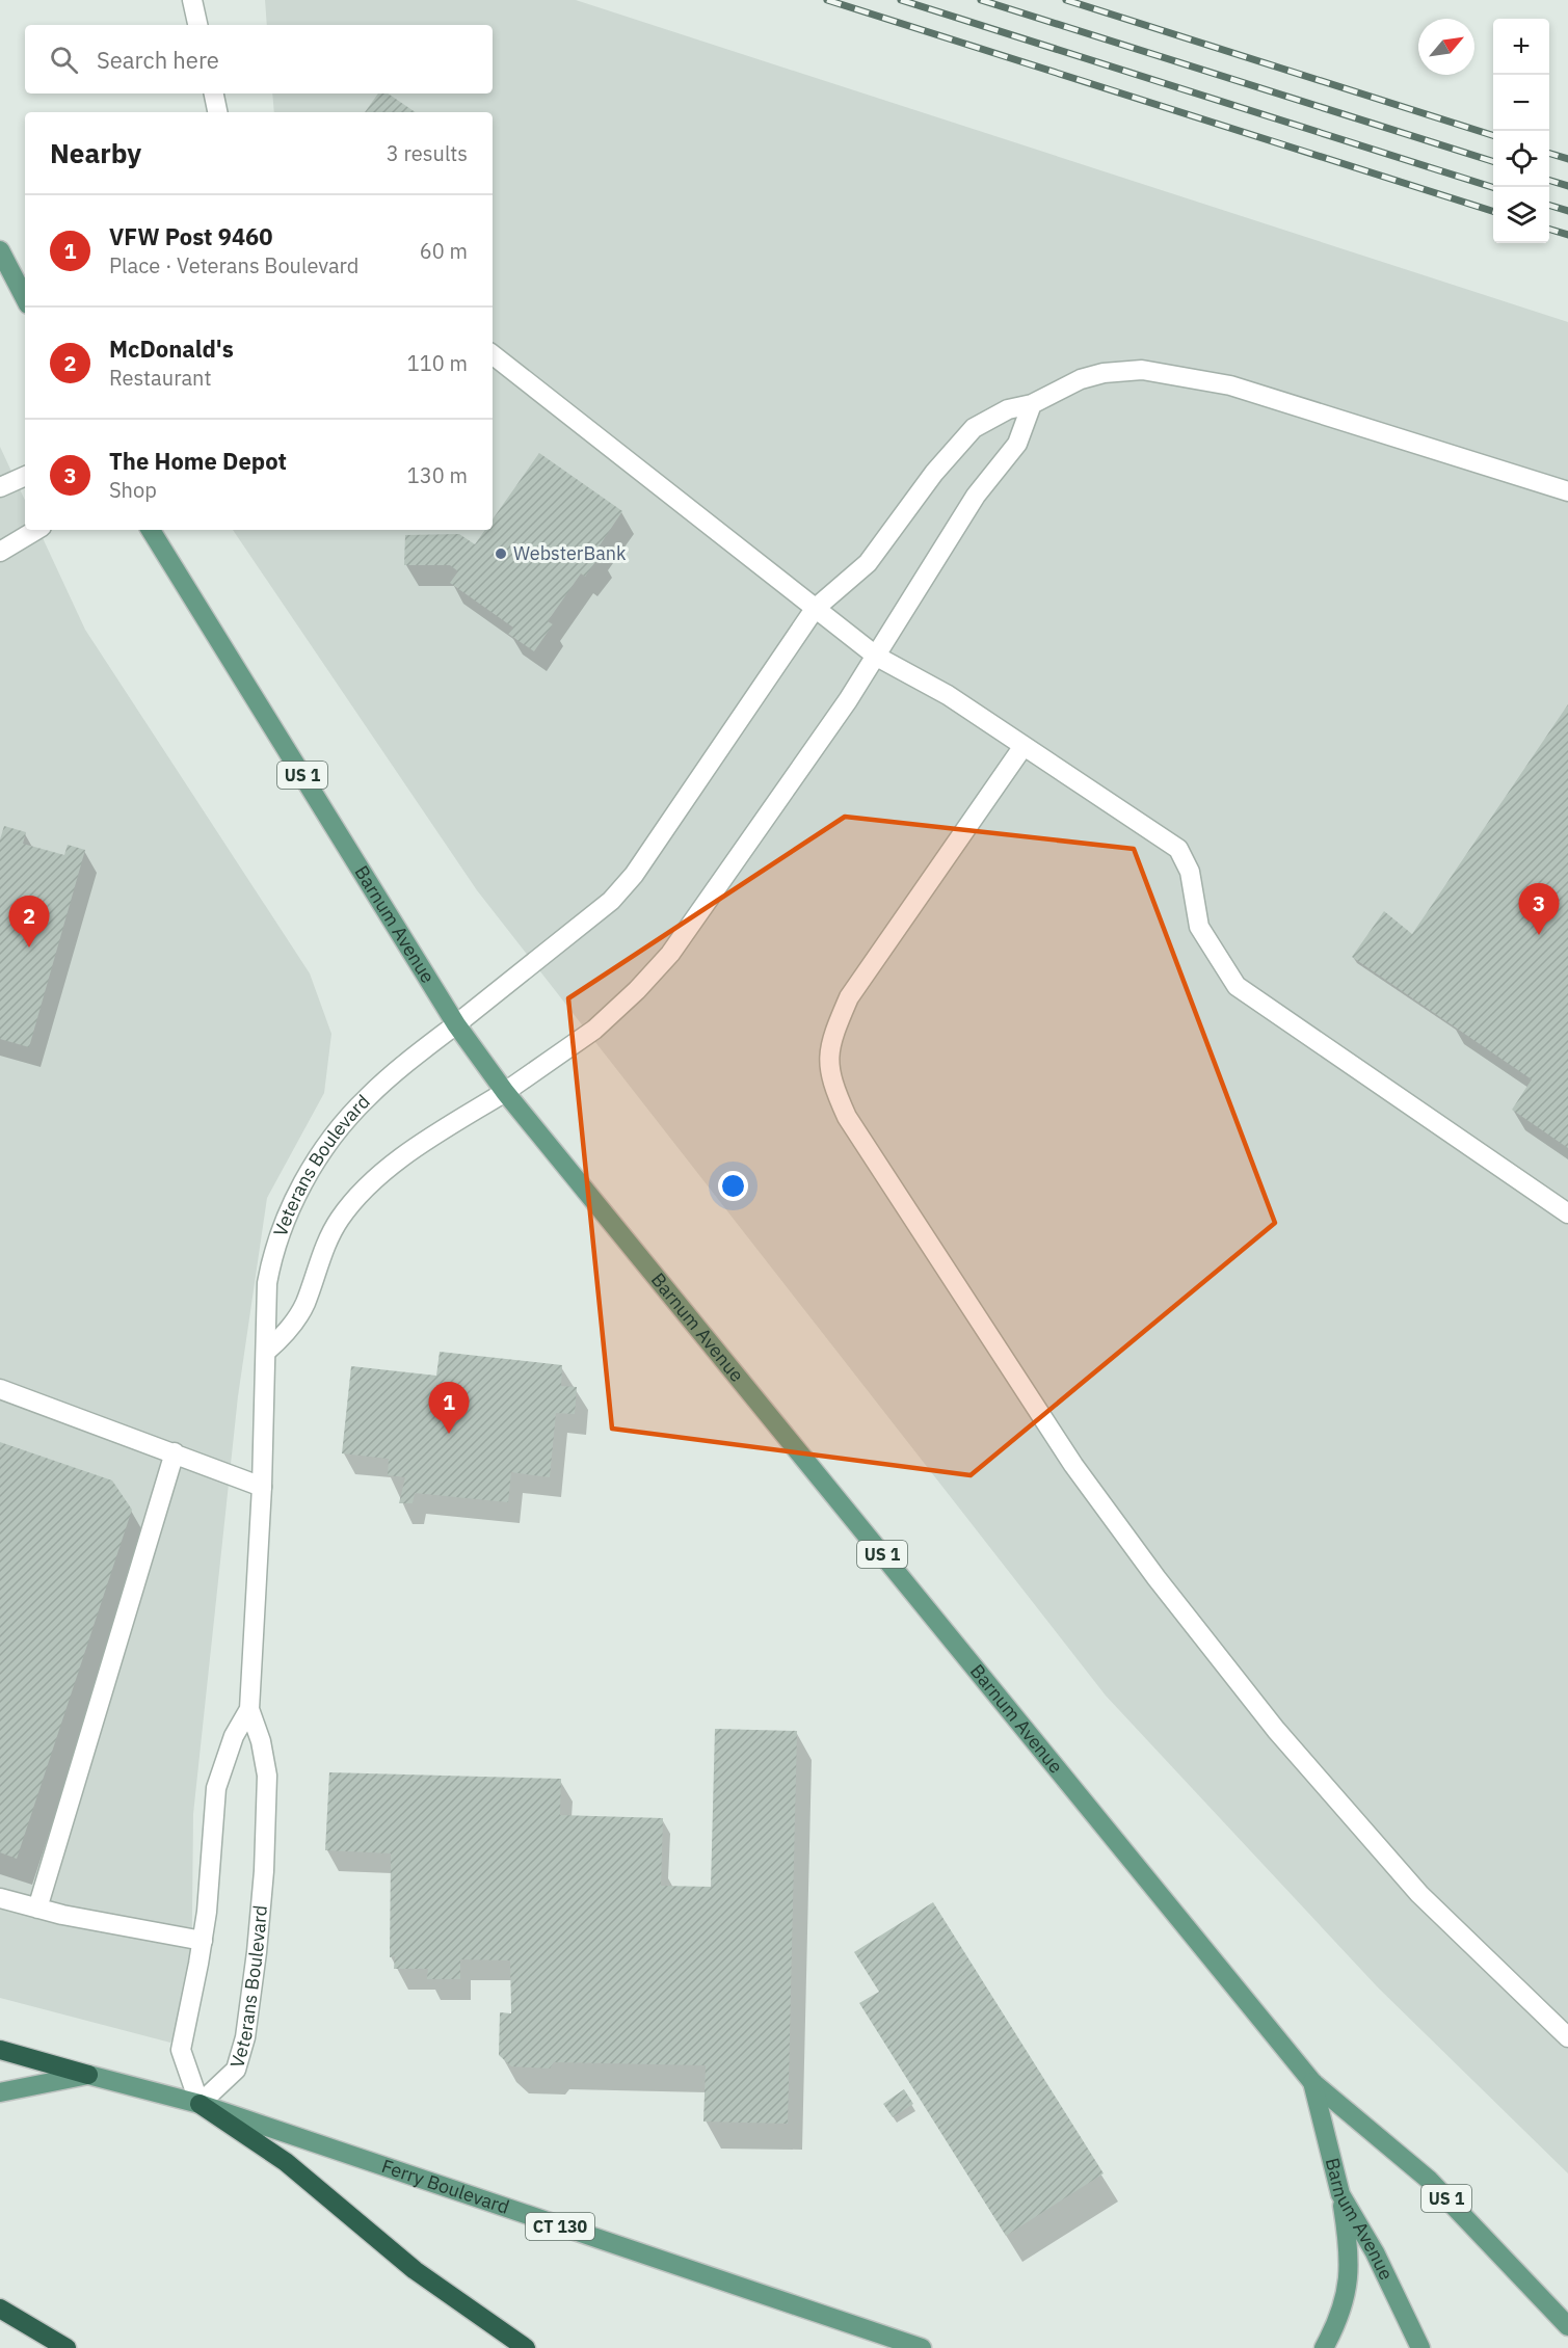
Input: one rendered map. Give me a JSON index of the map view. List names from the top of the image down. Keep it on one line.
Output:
{"streets":{"main road":["US 1","Barnum Avenue","Ferry Boulevard","CT 130"],"street":["Veterans Boulevard"]},"crossings":[["Barnum Avenue","Veterans Boulevard"],["Veterans Boulevard","Ferry Boulevard"]],"places":["WebsterBank"],"north":"top right","page":{"map_buttons":["+","−"],"search":"Search here","heading":["Nearby","3 results"],"list":[{"mark":"1","name":"VFW Post 9460","note":"Place · Veterans Boulevard","value":"60 m"},{"mark":"2","name":"McDonald's","note":"Restaurant","value":"110 m"},{"mark":"3","name":"The Home Depot","note":"Shop","value":"130 m"}],"pins":["3","2","1"]}}
